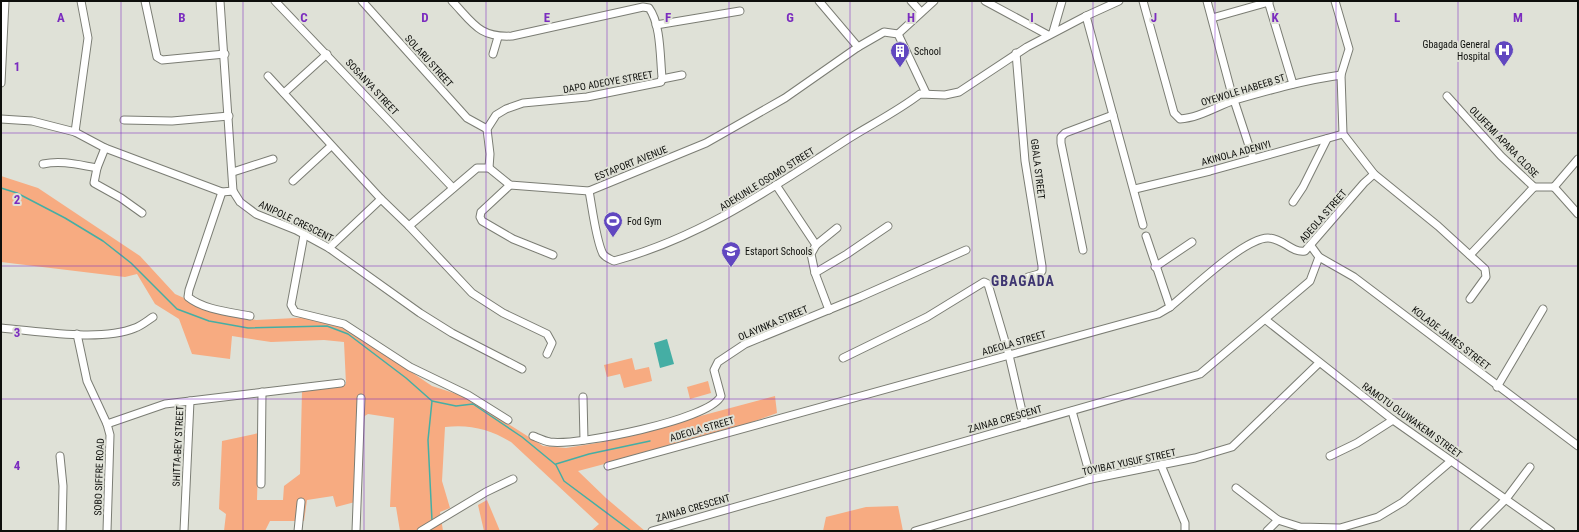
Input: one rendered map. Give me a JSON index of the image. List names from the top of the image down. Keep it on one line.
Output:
{"streets":{"street":["SOLARU STREET","DAPO ADEOYE STREET","SOSANYA STREET","OYEWOLE HABEEB ST","OLUFEMI APARA CLOSE","AKINOLA ADENIYI","ESTAPORT AVENUE","GBALA STREET","ADEKUNLE OSOMO STREET","ADEOLA STREET","ANIPOLE CRESCENT","OLAYINKA STREET","KOLADE JAMES STREET","ZAINAB CRESCENT","RAMOTU OLUWAKEMI STREET","SHITTA-BEY STREET","TOYIBAT YUSUF STREET","SOBO SIFFRE ROAD"]},"crossings":[["SOLARU STREET","DAPO ADEOYE STREET"],["ESTAPORT AVENUE","ADEKUNLE OSOMO STREET"],["ADEOLA STREET","KOLADE JAMES STREET"],["KOLADE JAMES STREET","ZAINAB CRESCENT"],["ZAINAB CRESCENT","RAMOTU OLUWAKEMI STREET"],["RAMOTU OLUWAKEMI STREET","TOYIBAT YUSUF STREET"],["SHITTA-BEY STREET","SOBO SIFFRE ROAD"]],"districts":["GBAGADA"],"places":{"hospital":["Gbagada General Hospital"],"building":["School"],"sports":["Fod Gym"],"school or university":["Estaport Schools"]},"grid":{"columns":["A","B","C","D","E","F","G","H","I","J","K","L","M"],"rows":["1","2","3","4"]}}
